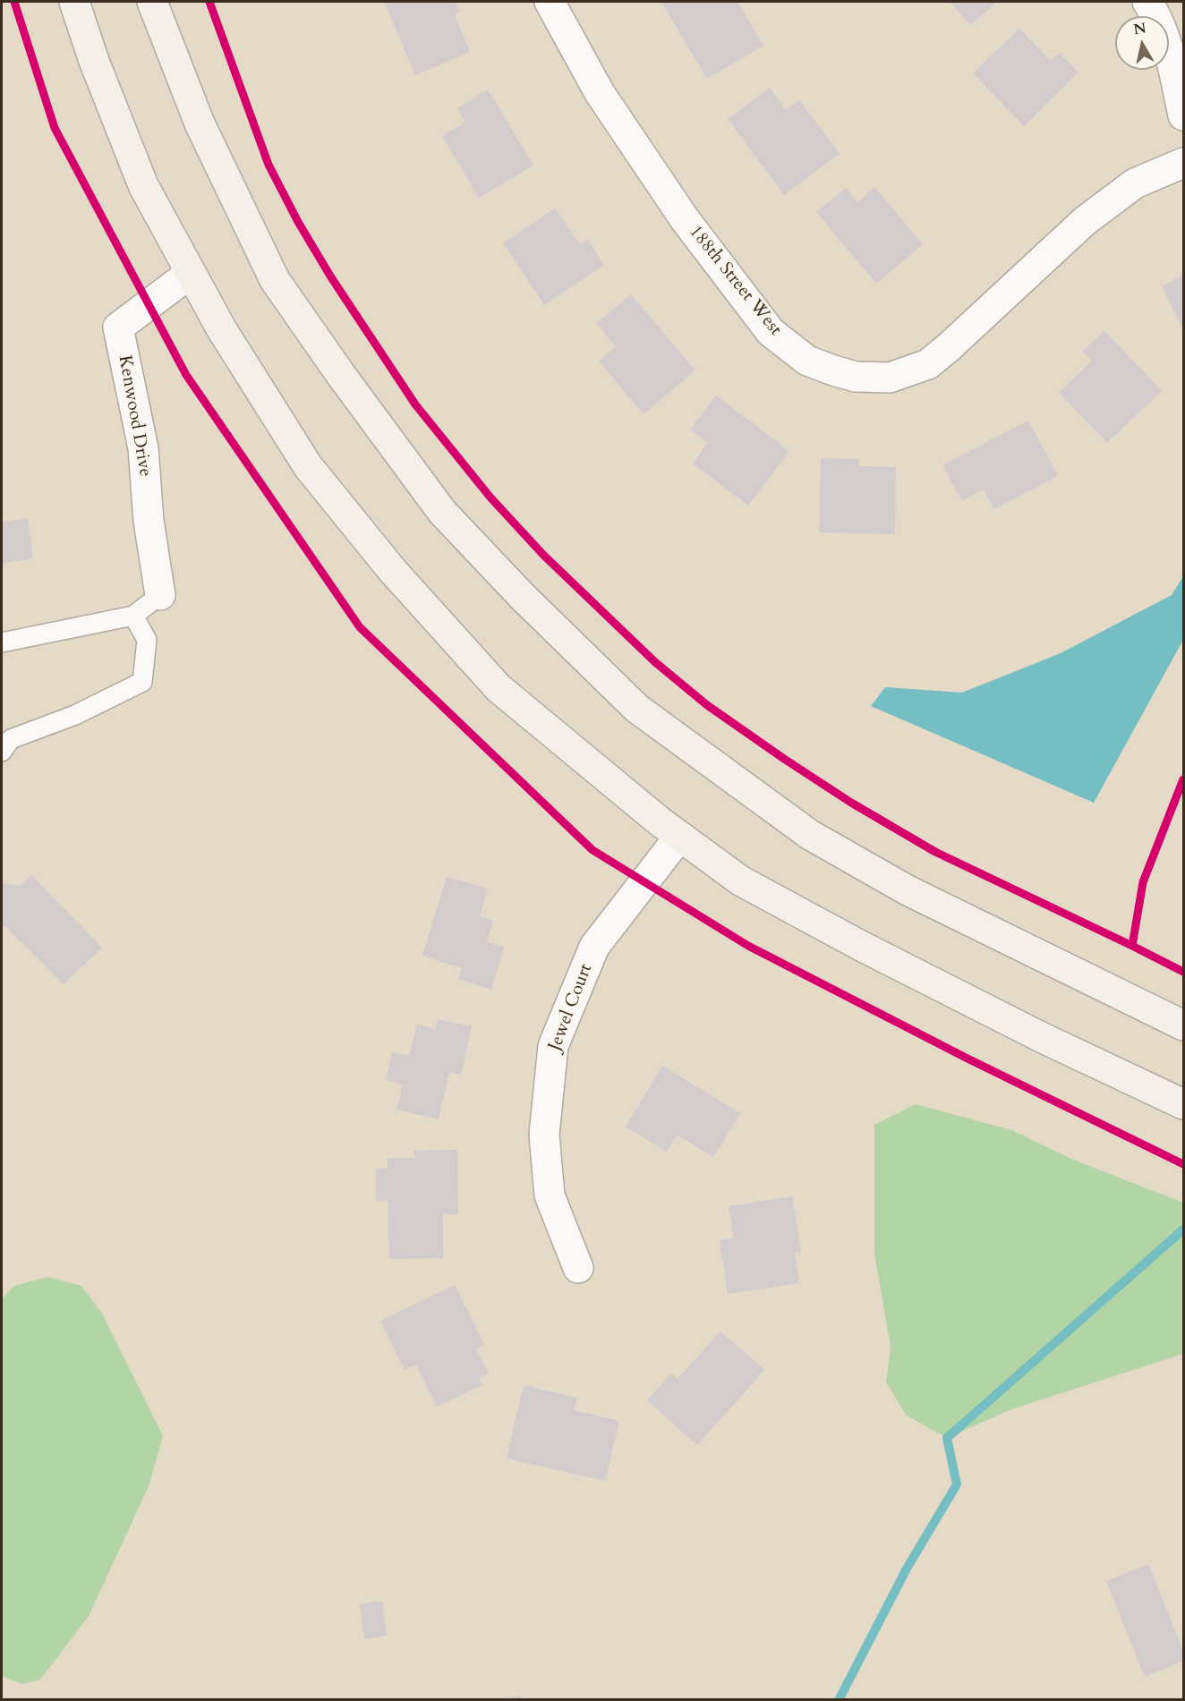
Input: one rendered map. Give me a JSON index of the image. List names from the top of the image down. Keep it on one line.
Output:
{"streets":{"street":["188th Street West","Kenwood Drive","Jewel Court"]},"north":"top"}
